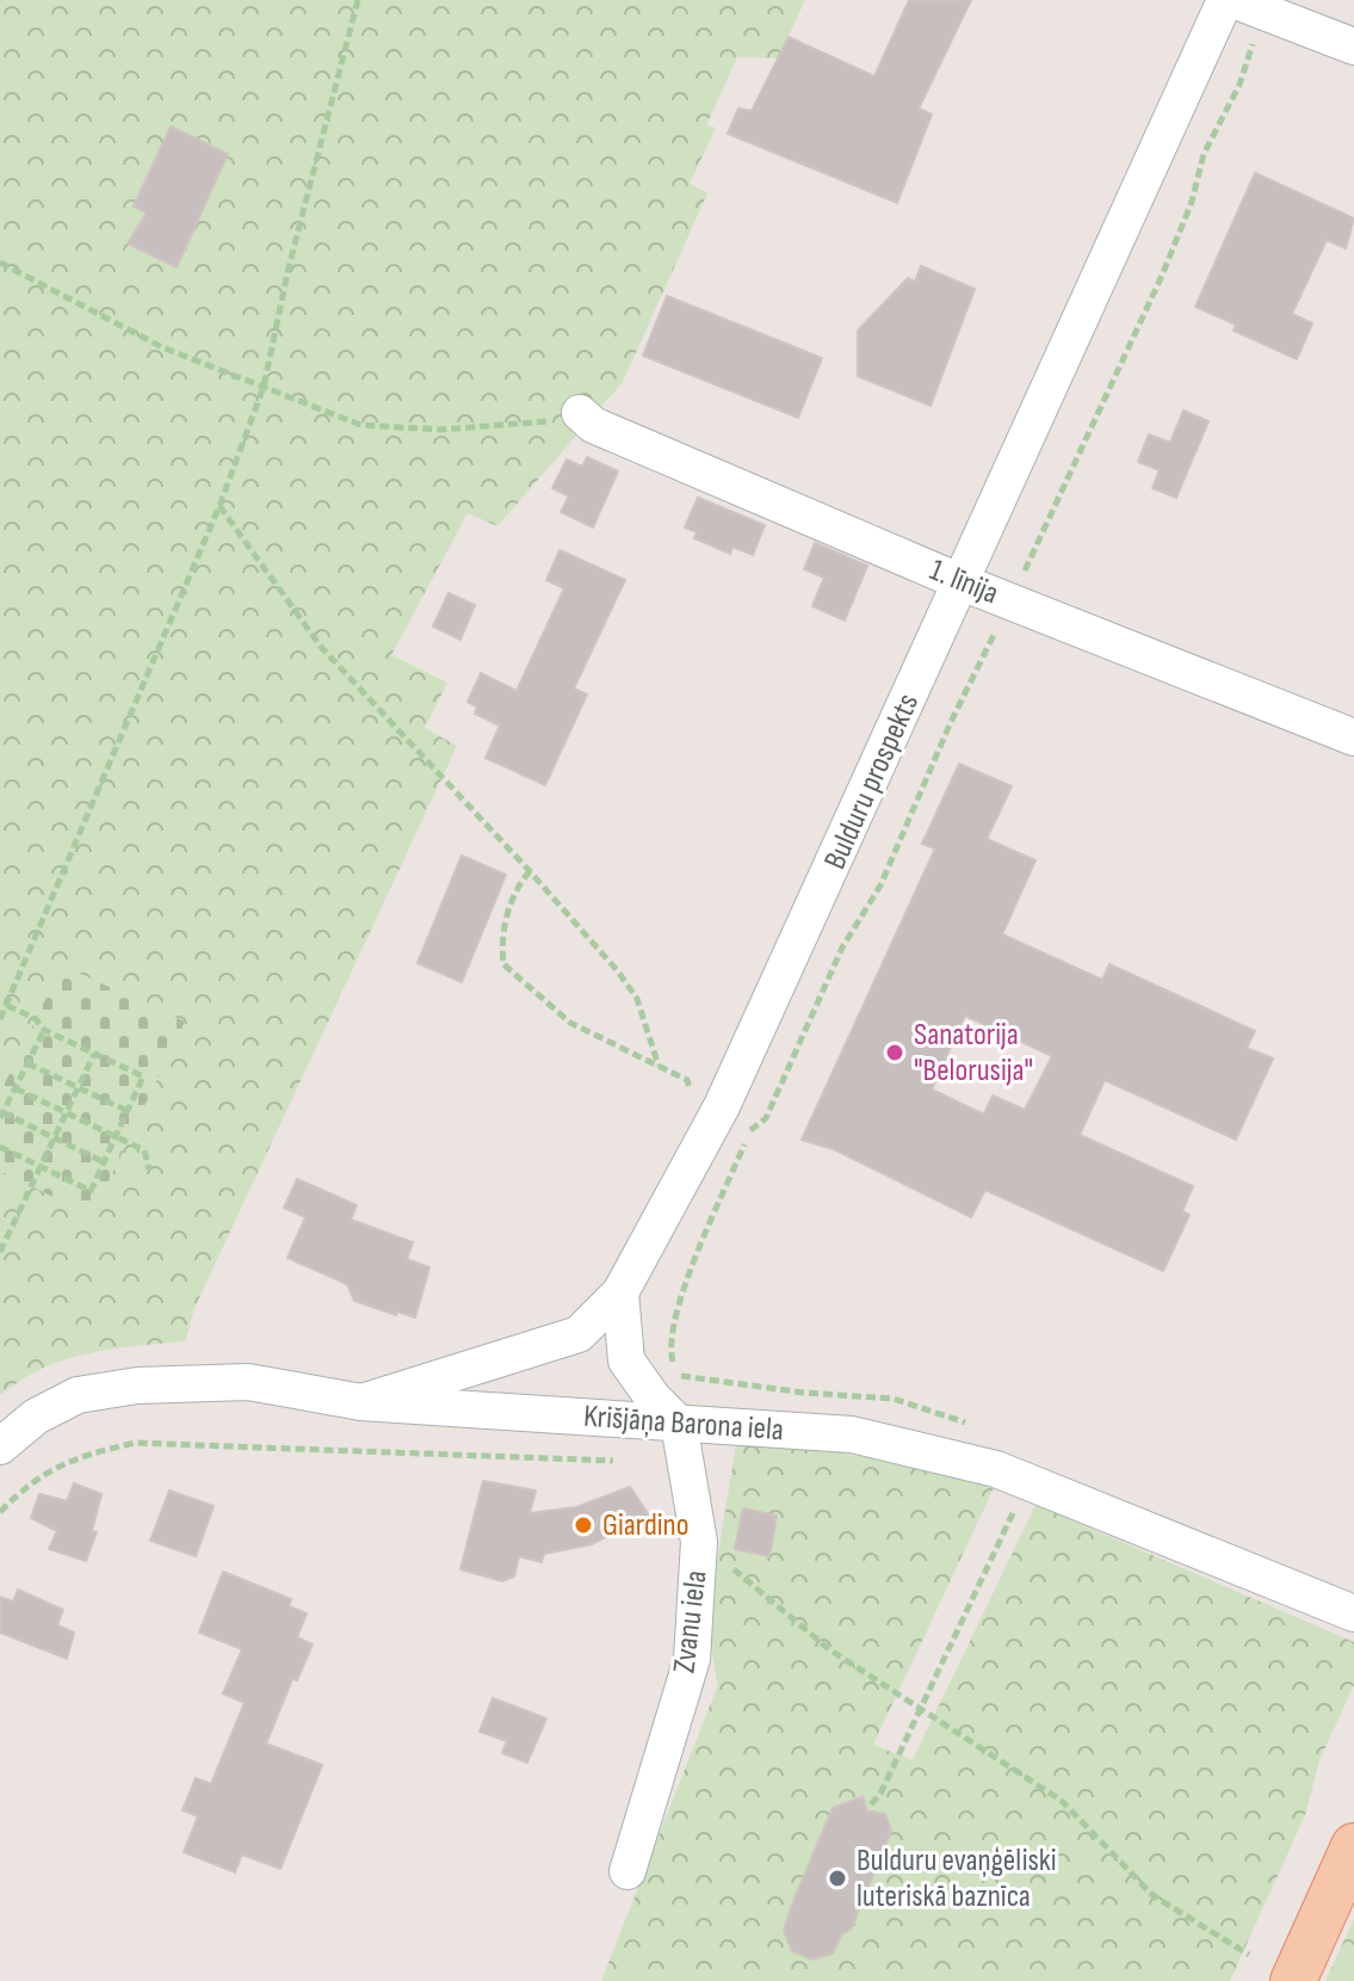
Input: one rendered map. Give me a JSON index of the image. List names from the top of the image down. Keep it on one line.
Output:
{"streets":{"street":["1. līnija","Bulduru prospekts","Krišjāņa Barona iela","Zvanu iela"]},"crossings":[["1. līnija","Bulduru prospekts"],["Bulduru prospekts","Krišjāņa Barona iela"],["Krišjāņa Barona iela","Zvanu iela"]],"places":["Sanatorija \"Belorusija\"","Giardino","Bulduru evaņģēliski luteriskā baznīca"]}
